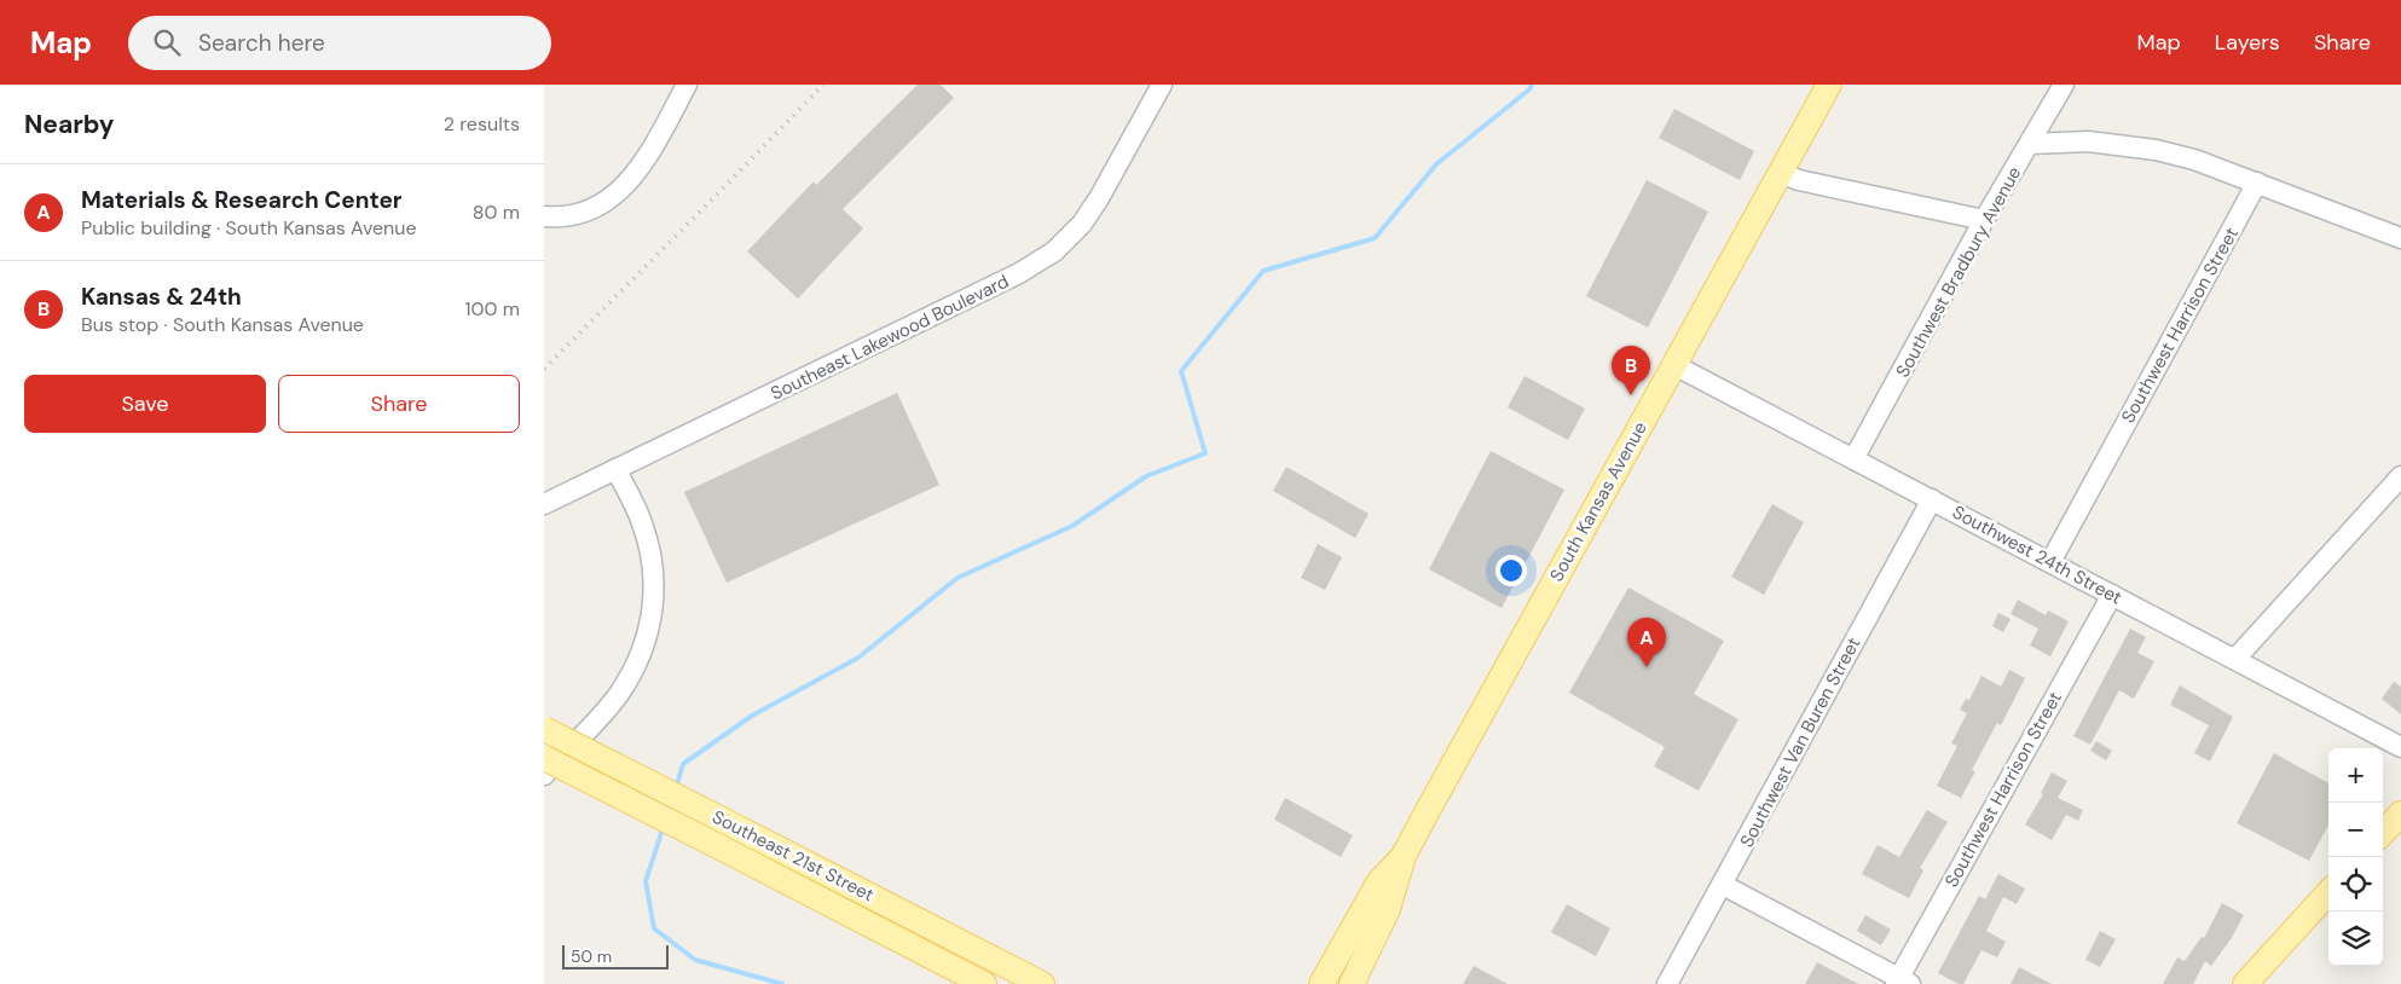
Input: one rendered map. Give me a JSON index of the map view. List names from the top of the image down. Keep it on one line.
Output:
{"streets":{"main road":["South Kansas Avenue","Southeast 21st Street"],"street":["Southwest Bradbury Avenue","Southwest Harrison Street","Southeast Lakewood Boulevard","Southwest 24th Street","Southwest Van Buren Street"]},"crossings":[["Southwest Bradbury Avenue","Southwest 24th Street"],["Southwest Harrison Street","Southwest 24th Street"],["South Kansas Avenue","Southwest 24th Street"],["Southwest 24th Street","Southwest Van Buren Street"]],"scale_bar":"50 m","page":{"header":"Map","search":"Search here","nav":["Map","Layers","Share"],"heading":["Nearby","2 results"],"list":[{"mark":"A","name":"Materials & Research Center","note":"Public building · South Kansas Avenue","value":"80 m"},{"mark":"B","name":"Kansas & 24th","note":"Bus stop · South Kansas Avenue","value":"100 m"}],"pins":["B","A"],"buttons":["Save","Share"],"map_buttons":["+","−"],"scale":"50 m"}}
